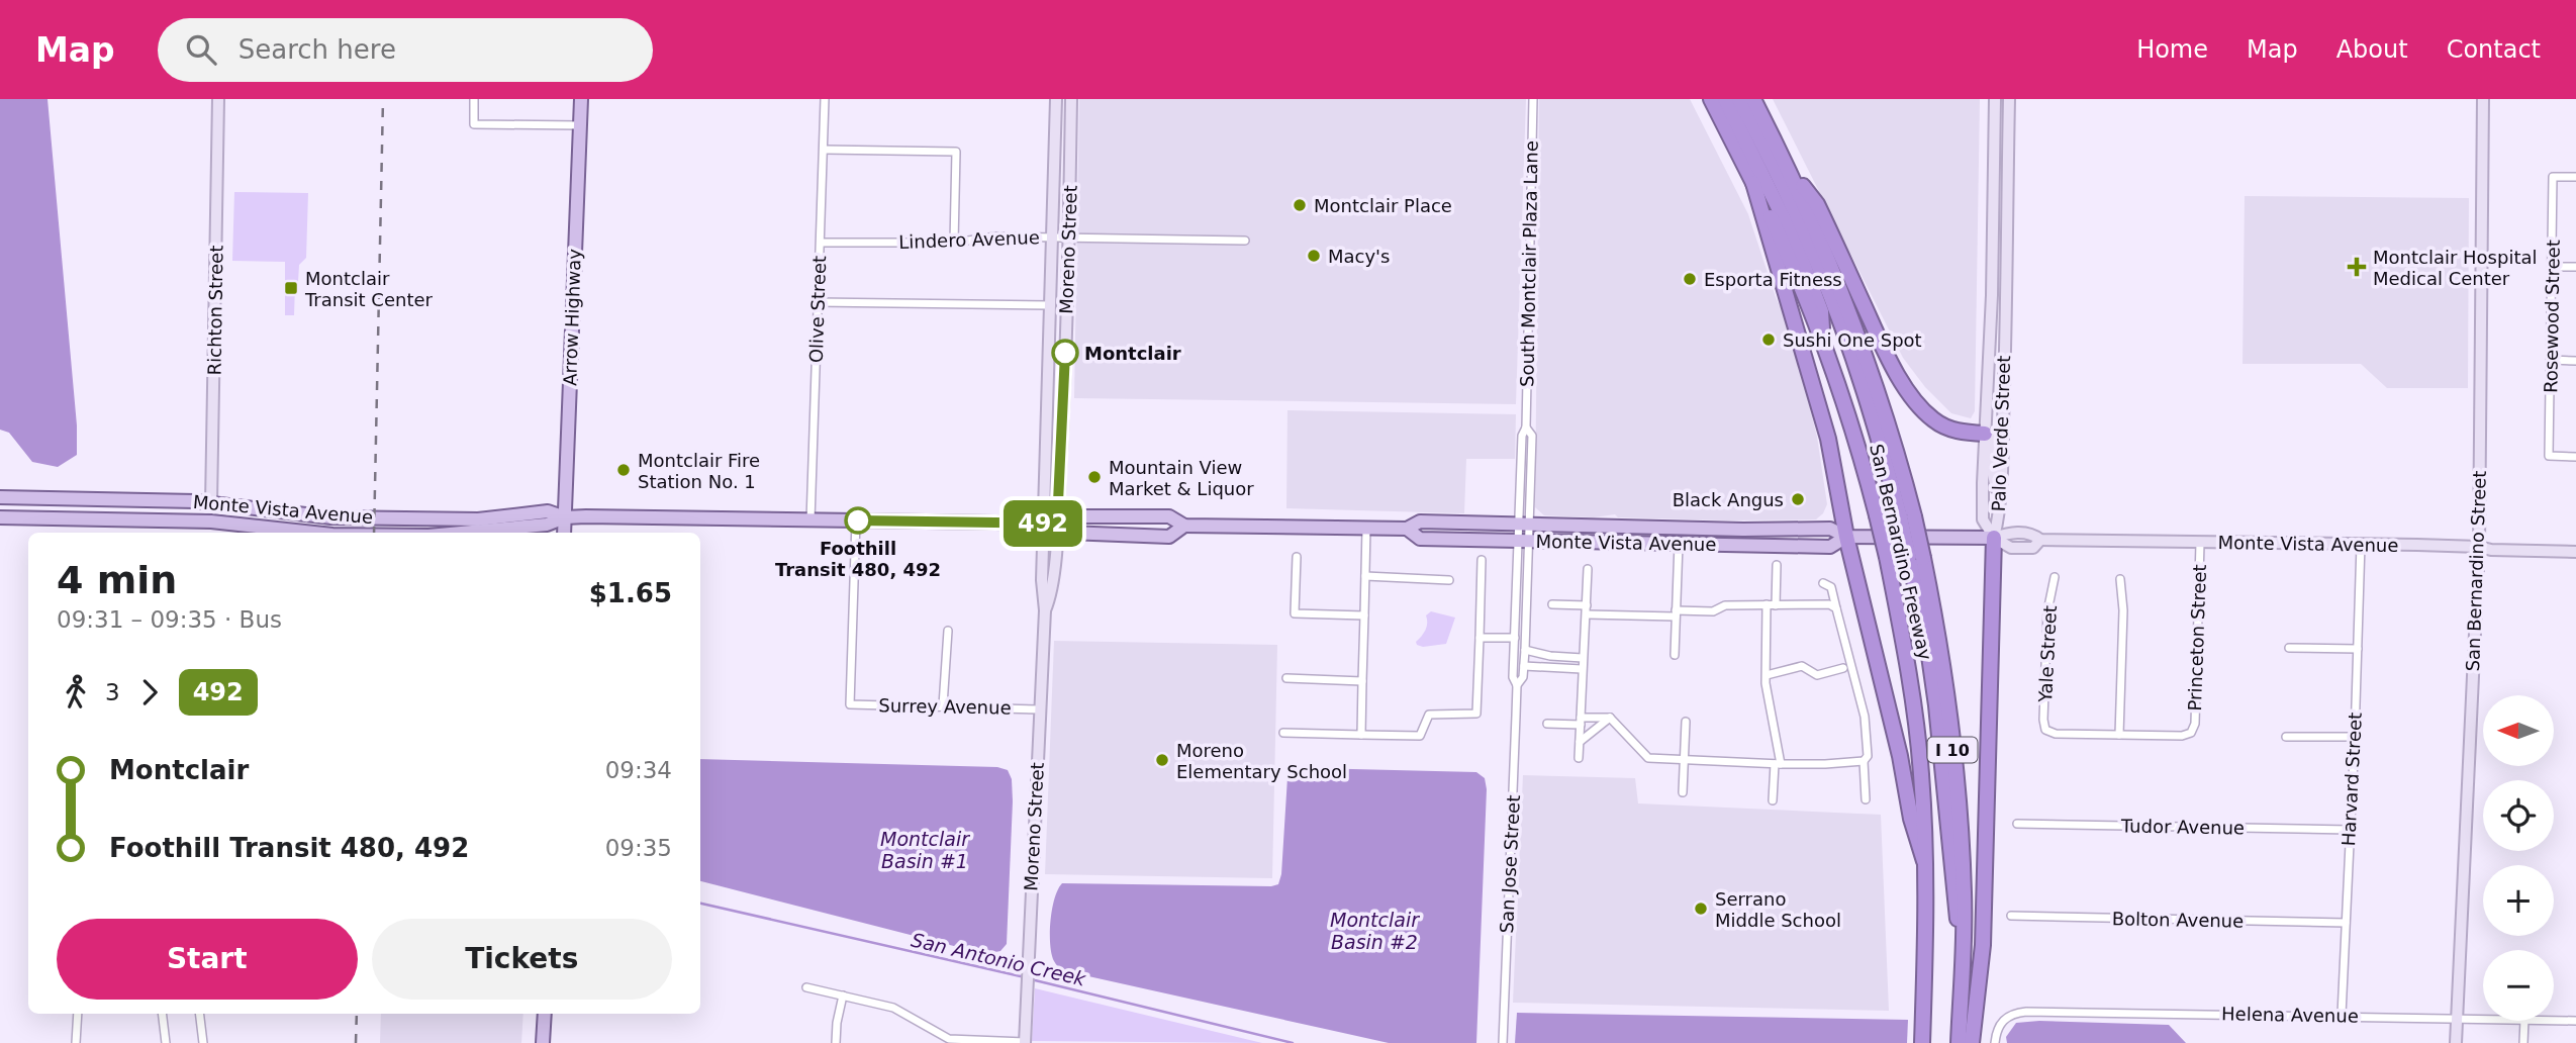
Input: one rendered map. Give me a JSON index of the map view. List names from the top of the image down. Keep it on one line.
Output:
{"streets":{"highway":["San Bernardino Freeway","I 10"],"main road":["Arrow Highway","Monte Vista Avenue"],"street":["Lindero Avenue","Moreno Street","South Montclair Plaza Lane","Olive Street","Richton Street","Rosewood Street","Palo Verde Street","San Bernardino Street","Princeton Street","Yale Street","Surrey Avenue","Harvard Street","Tudor Avenue","San Jose Street","Bolton Avenue","Helena Avenue"]},"crossings":[["Lindero Avenue","Moreno Street"],["Lindero Avenue","Olive Street"],["Moreno Street","Monte Vista Avenue"],["Moreno Street","Surrey Avenue"],["South Montclair Plaza Lane","Monte Vista Avenue"],["South Montclair Plaza Lane","San Jose Street"],["Olive Street","Monte Vista Avenue"],["Richton Street","Monte Vista Avenue"],["Arrow Highway","Monte Vista Avenue"],["Palo Verde Street","Monte Vista Avenue"],["Monte Vista Avenue","San Bernardino Street"],["Monte Vista Avenue","Princeton Street"],["Monte Vista Avenue","Surrey Avenue"],["Monte Vista Avenue","Harvard Street"],["Monte Vista Avenue","San Jose Street"],["San Bernardino Street","Helena Avenue"],["Princeton Street","Yale Street"],["Harvard Street","Tudor Avenue"],["Harvard Street","Bolton Avenue"],["Harvard Street","Helena Avenue"]],"water":["Montclair Basin #1","Montclair Basin #2","San Antonio Creek"],"places":{"other":["Montclair Place","Macy's","Esporta Fitness","Sushi One Spot","Montclair","Montclair Fire Station No. 1","Mountain View Market & Liquor","Black Angus","Foothill Transit 480, 492","Moreno Elementary School","Serrano Middle School"],"health":["Montclair Hospital Medical Center"],"transit":["Montclair Transit Center"]},"lines":["bus line 492"],"north":"left","page":{"header":"Map","search":"Search here","nav":["Home","Map","About","Contact"],"on_map":"492","heading":["4 min","09:31 – 09:35 · Bus","$1.65"],"legs":["3","492"],"map_buttons":["+","−"],"list":[{"name":"Montclair","value":"09:34"},{"name":"Foothill Transit 480, 492","value":"09:35"}],"buttons":["Start","Tickets"]}}
